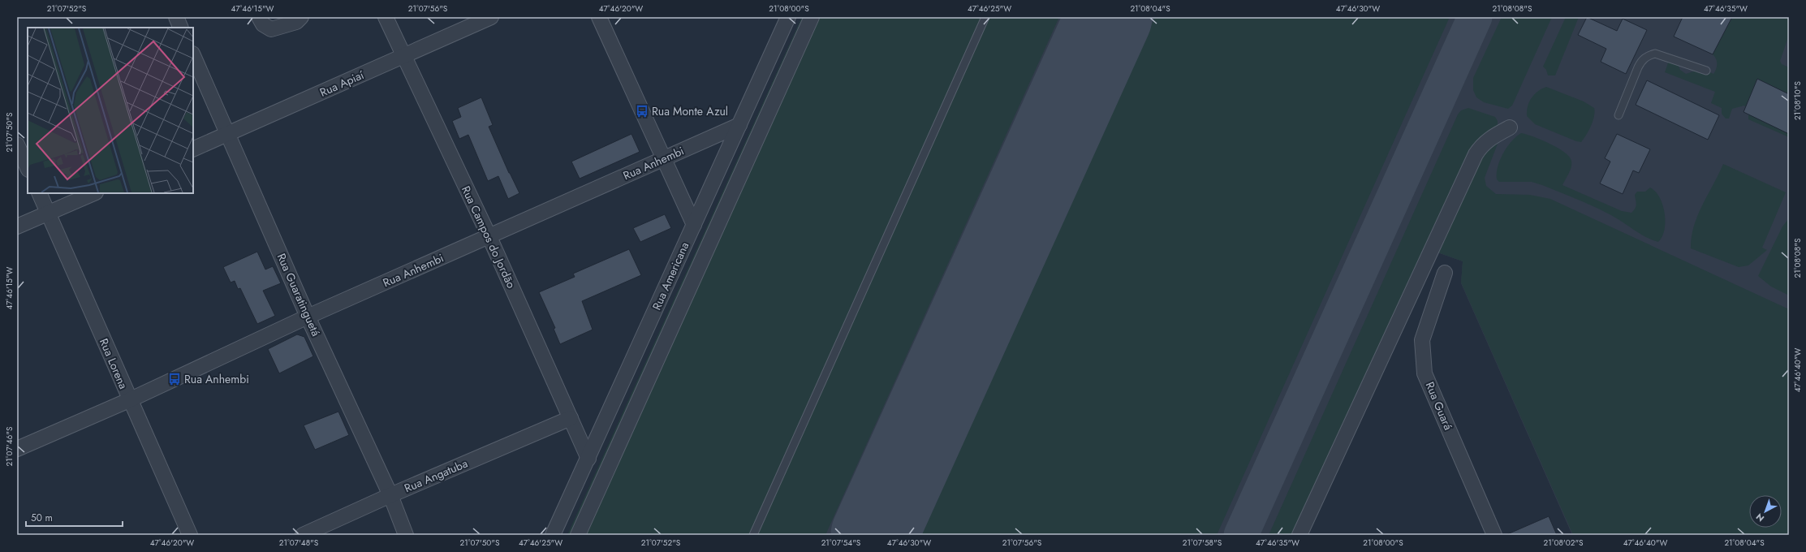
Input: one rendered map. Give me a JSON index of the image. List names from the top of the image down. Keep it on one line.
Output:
{"streets":{"street":["Rua Apiaí","Rua Anhembi","Rua Campos do Jordão","Rua Americana","Rua Guaratinguetá","Rua Lorena","Rua Guará","Rua Angatuba"]},"crossings":[["Rua Apiaí","Rua Campos do Jordão"],["Rua Apiaí","Rua Guaratinguetá"],["Rua Anhembi","Rua Campos do Jordão"],["Rua Anhembi","Rua Americana"],["Rua Anhembi","Rua Guaratinguetá"],["Rua Anhembi","Rua Lorena"],["Rua Campos do Jordão","Rua Americana"],["Rua Campos do Jordão","Rua Angatuba"],["Rua Guaratinguetá","Rua Angatuba"]],"places":{"bus stop":["Rua Monte Azul","Rua Anhembi"]},"scale_bar":"50 m","north":"bottom left","coordinates":["21°07'52\"S","47°46'15\"W","21°07'56\"S","47°46'20\"W","21°08'00\"S","47°46'25\"W","21°08'04\"S","47°46'30\"W","21°08'08\"S","47°46'35\"W","21°08'10\"S","21°07'50\"S","47°46'40\"W","21°07'46\"S","21°07'48\"S","21°07'54\"S","21°07'58\"S","21°08'02\"S"]}
